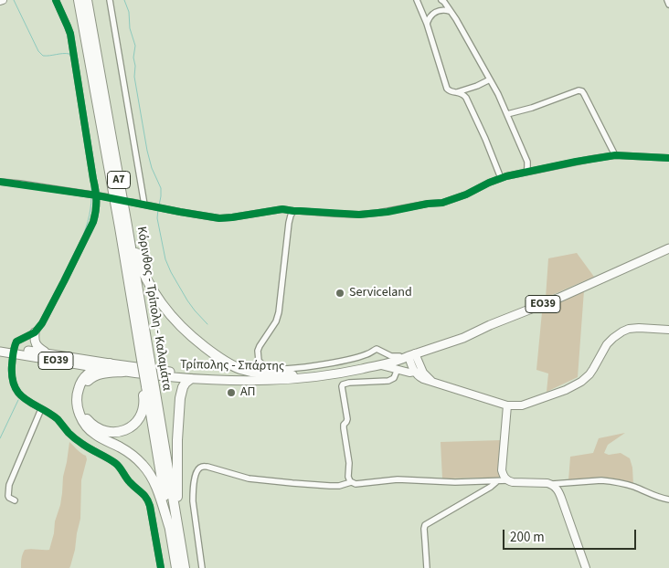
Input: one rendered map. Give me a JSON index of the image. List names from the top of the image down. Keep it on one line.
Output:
{"streets":{"highway":["Α7","Κόρινθος - Τρίπολη - Καλαμάτα"],"main road":["ΕΟ39","Τρίπολης - Σπάρτης"]},"places":["Serviceland","ΑΠ"],"scale_bar":"200 m"}
